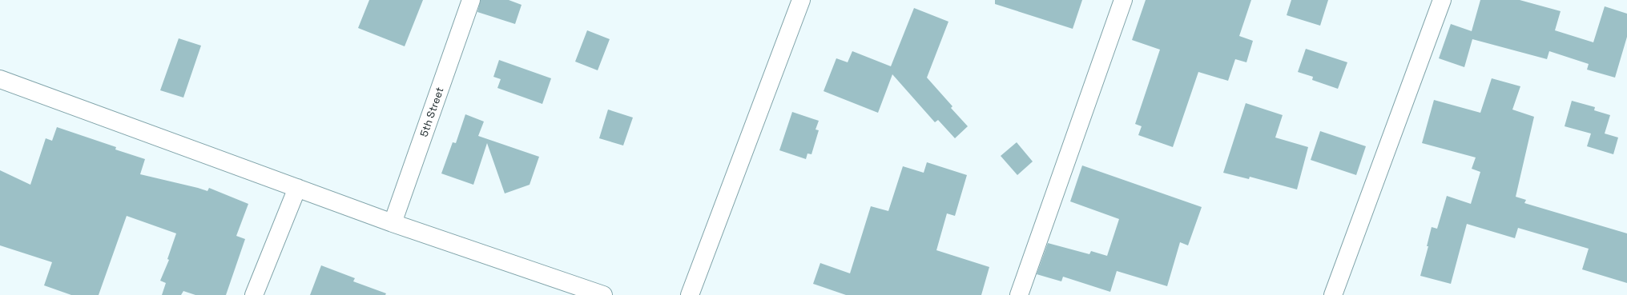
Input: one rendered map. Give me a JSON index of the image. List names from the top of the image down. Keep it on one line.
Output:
{"streets":{"street":["5th Street"]}}
